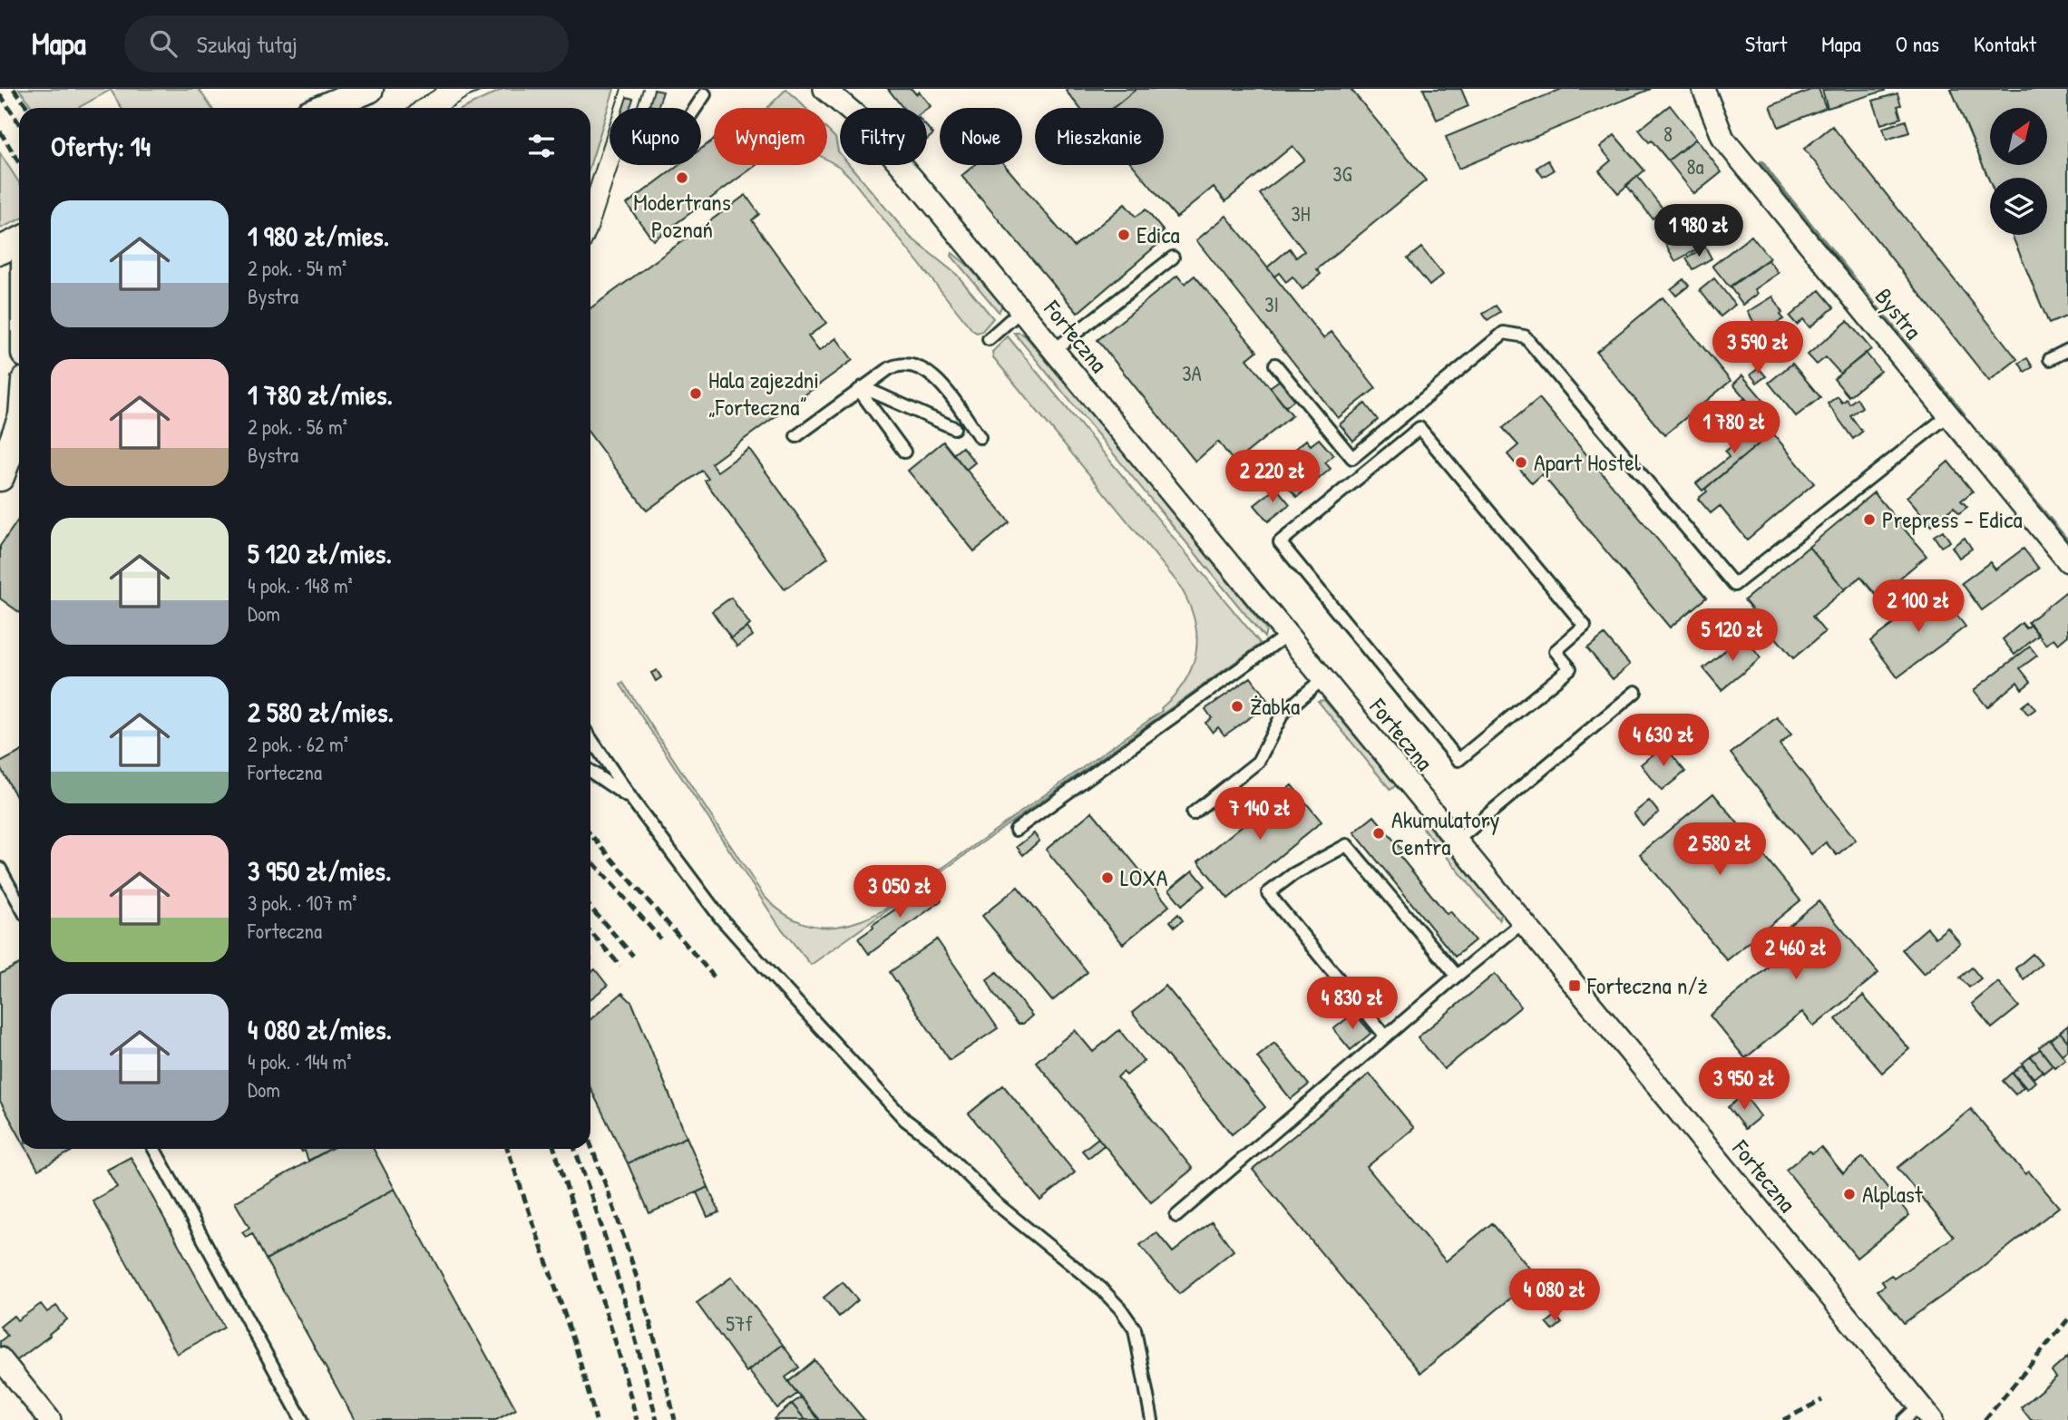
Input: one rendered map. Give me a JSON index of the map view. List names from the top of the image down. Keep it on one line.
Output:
{"streets":{"street":["Bystra","Forteczna"]},"places":{"other":["Modertrans Poznań","Edica","Hala zajezdni „Forteczna”","Apart Hostel","Prepress - Edica","Żabka","Akumulatory Centra","LOXA","Alplast"],"transit":["Forteczna n/ż"]},"house_numbers":["8","8a","3G","3H","3I","3A","57f"],"north":"top right","page":{"header":"Mapa","search":"Szukaj tutaj","nav":["Start","Mapa","O nas","Kontakt"],"chip":["Kupno","Wynajem","Filtry","Nowe","Mieszkanie"],"heading":"Oferty: 14","list":[{"name":"1 980 zł/mies.","note":"2 pok. · 54 m² · Bystra"},{"name":"1 780 zł/mies.","note":"2 pok. · 56 m² · Bystra"},{"name":"5 120 zł/mies.","note":"4 pok. · 148 m² · Dom"},{"name":"2 580 zł/mies.","note":"2 pok. · 62 m² · Forteczna"},{"name":"3 950 zł/mies.","note":"3 pok. · 107 m² · Forteczna"},{"name":"4 080 zł/mies.","note":"4 pok. · 144 m² · Dom"}],"price":["1 980 zł","3 590 zł","1 780 zł","2 220 zł","2 100 zł","5 120 zł","4 630 zł","7 140 zł","2 580 zł","3 050 zł","2 460 zł","4 830 zł","3 950 zł","4 080 zł"]}}
